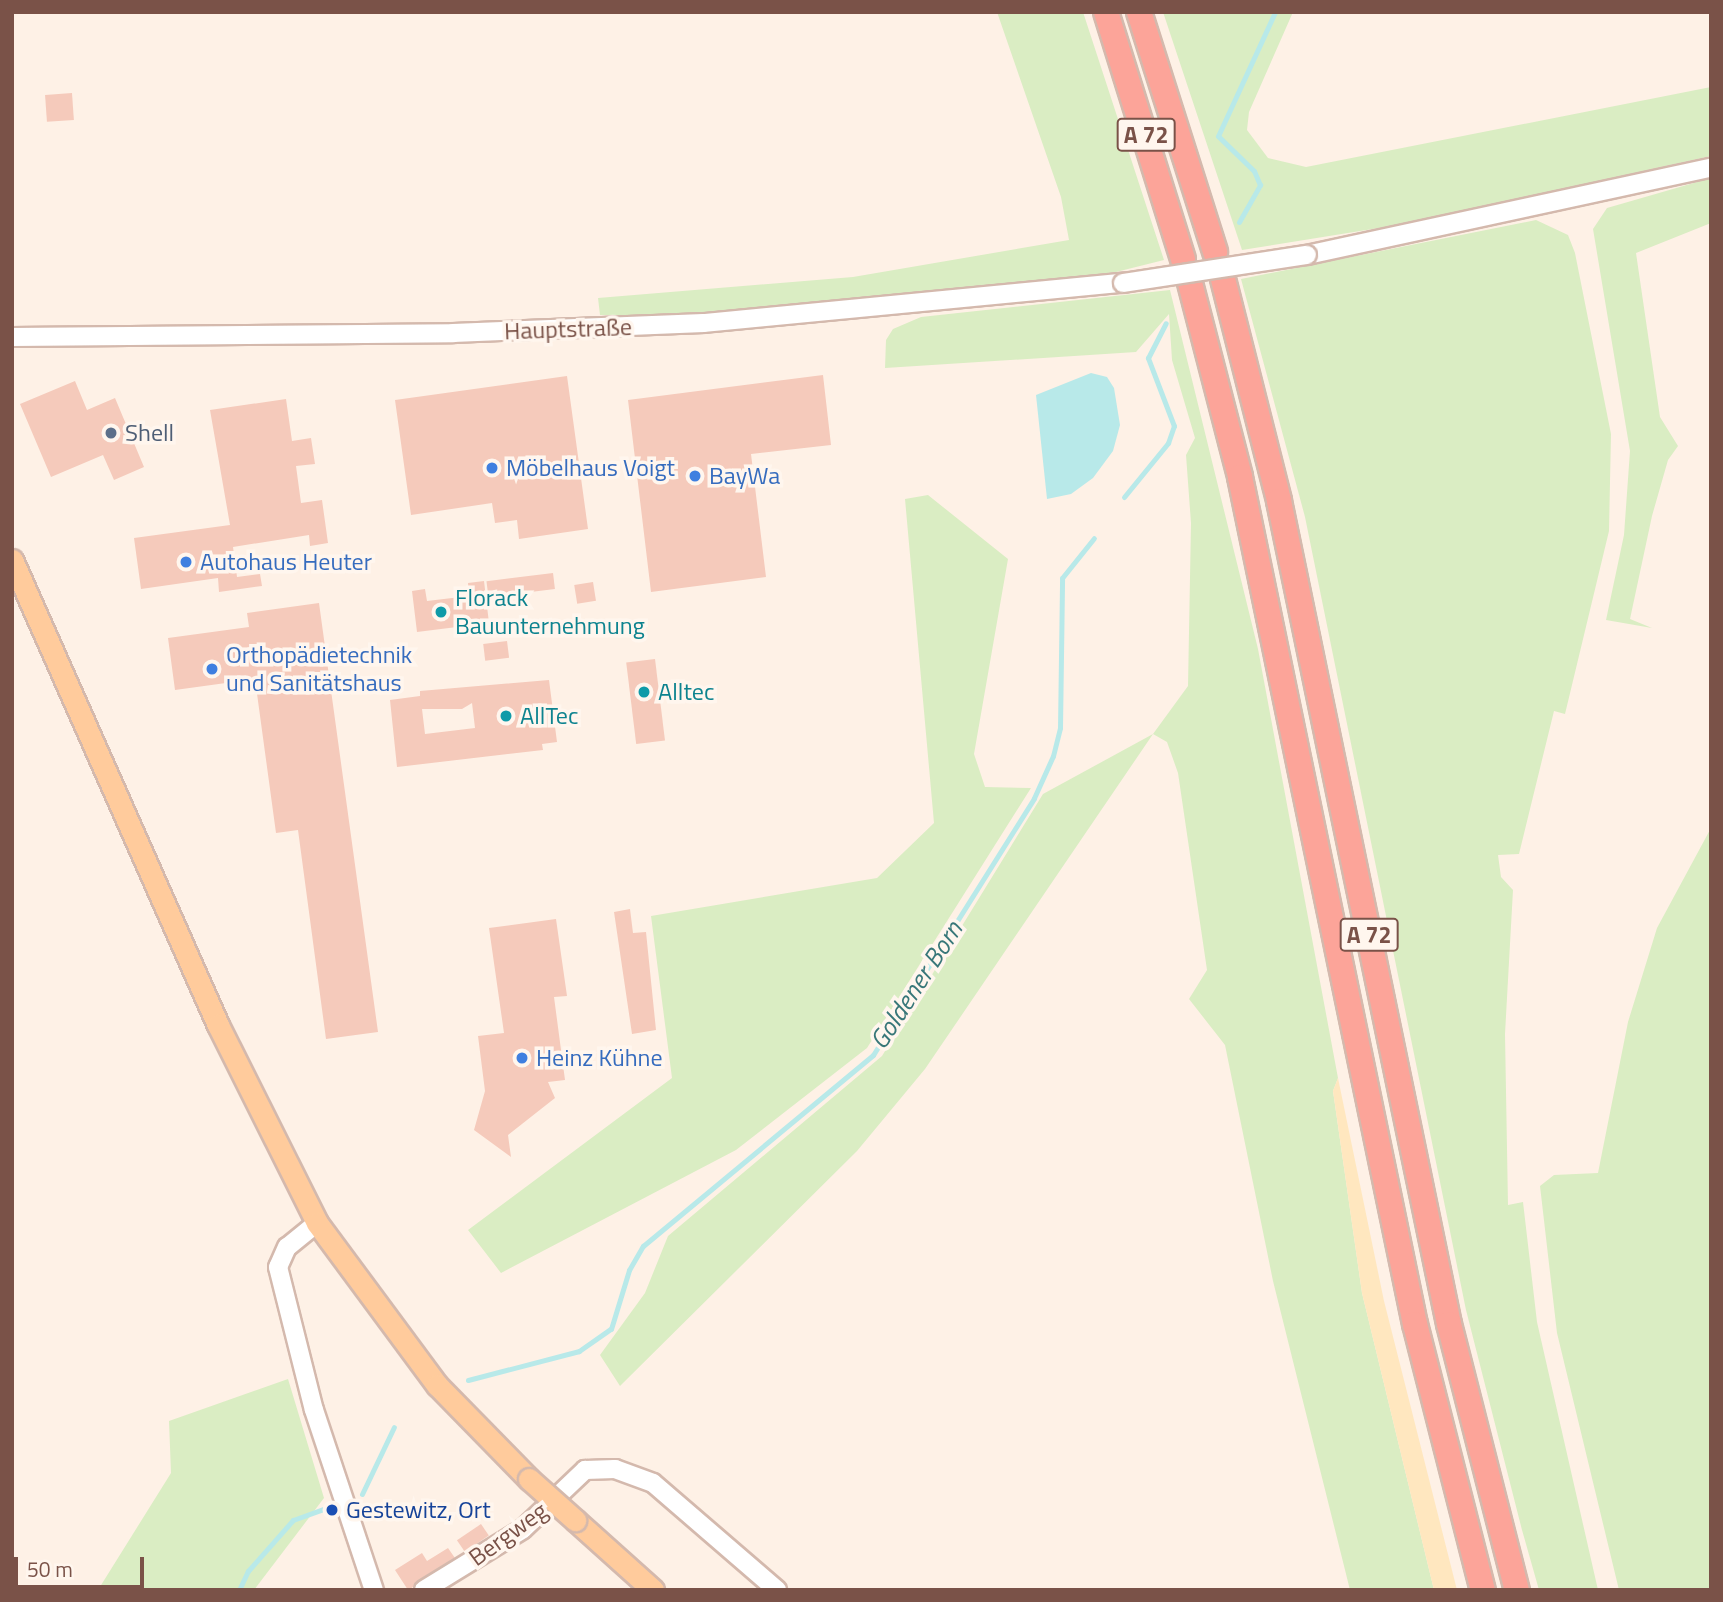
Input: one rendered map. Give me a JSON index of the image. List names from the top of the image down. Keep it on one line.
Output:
{"streets":{"highway":["A 72"],"street":["Hauptstraße","Bergweg"]},"water":["Goldener Born"],"places":["Shell","Möbelhaus Voigt","BayWa","Autohaus Heuter","Florack Bauunternehmung","Orthopädietechnik und Sanitätshaus","Alltec","AllTec","Heinz Kühne","Gestewitz, Ort"],"scale_bar":"50 m"}
